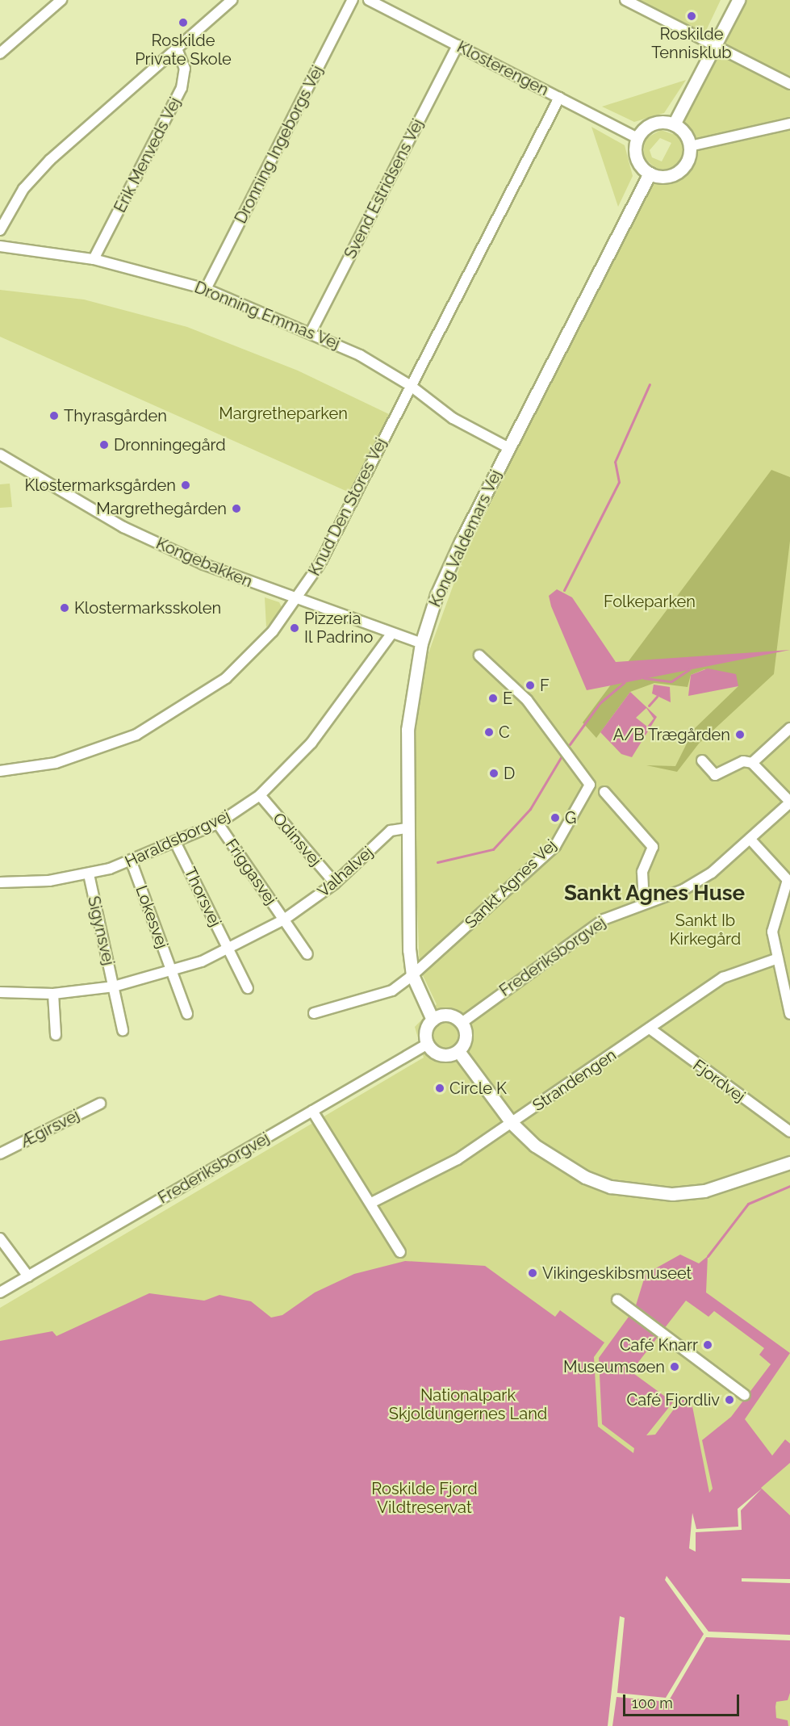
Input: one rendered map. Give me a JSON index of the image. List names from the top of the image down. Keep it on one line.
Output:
{"streets":{"main road":["Kong Valdemars Vej"],"street":["Klosterengen","Dronning Ingeborgs Vej","Erik Menveds Vej","Svend Estridsens Vej","Dronning Emmas Vej","Knud Den Stores Vej","Kongebakken","Haraldsborgvej","Odinsvej","Friggasvej","Valhalvej","Sankt Agnes Vej","Thorsvej","Lokesvej","Sigynsvej","Frederiksborgvej","Strandengen","Fjordvej","Ægirsvej"]},"crossings":[["Klosterengen","Svend Estridsens Vej"],["Klosterengen","Knud Den Stores Vej"],["Klosterengen","Kong Valdemars Vej"],["Dronning Ingeborgs Vej","Dronning Emmas Vej"],["Erik Menveds Vej","Dronning Emmas Vej"],["Svend Estridsens Vej","Dronning Emmas Vej"],["Dronning Emmas Vej","Knud Den Stores Vej"],["Dronning Emmas Vej","Kong Valdemars Vej"],["Knud Den Stores Vej","Kongebakken"],["Kong Valdemars Vej","Kongebakken"],["Kong Valdemars Vej","Valhalvej"],["Kong Valdemars Vej","Sankt Agnes Vej"],["Kong Valdemars Vej","Frederiksborgvej"],["Kongebakken","Haraldsborgvej"],["Haraldsborgvej","Odinsvej"],["Haraldsborgvej","Friggasvej"],["Haraldsborgvej","Thorsvej"],["Haraldsborgvej","Lokesvej"],["Haraldsborgvej","Sigynsvej"],["Odinsvej","Valhalvej"],["Friggasvej","Valhalvej"],["Valhalvej","Thorsvej"],["Valhalvej","Lokesvej"],["Valhalvej","Sigynsvej"],["Strandengen","Fjordvej"]],"districts":["Sankt Agnes Huse"],"parks":["Margretheparken","Folkeparken","Sankt Ib Kirkegård","Nationalpark Skjoldungernes Land","Roskilde Fjord Vildtreservat"],"places":["Roskilde Tennisklub","Roskilde Private Skole","Thyrasgården","Dronningegård","Klostermarksgården","Margrethegården","Klostermarksskolen","Pizzeria Il Padrino","F","E","C","A/B Trægården","D","G","Circle K","Vikingeskibsmuseet","Café Knarr","Museumsøen","Café Fjordliv"],"scale_bar":"100 m"}
